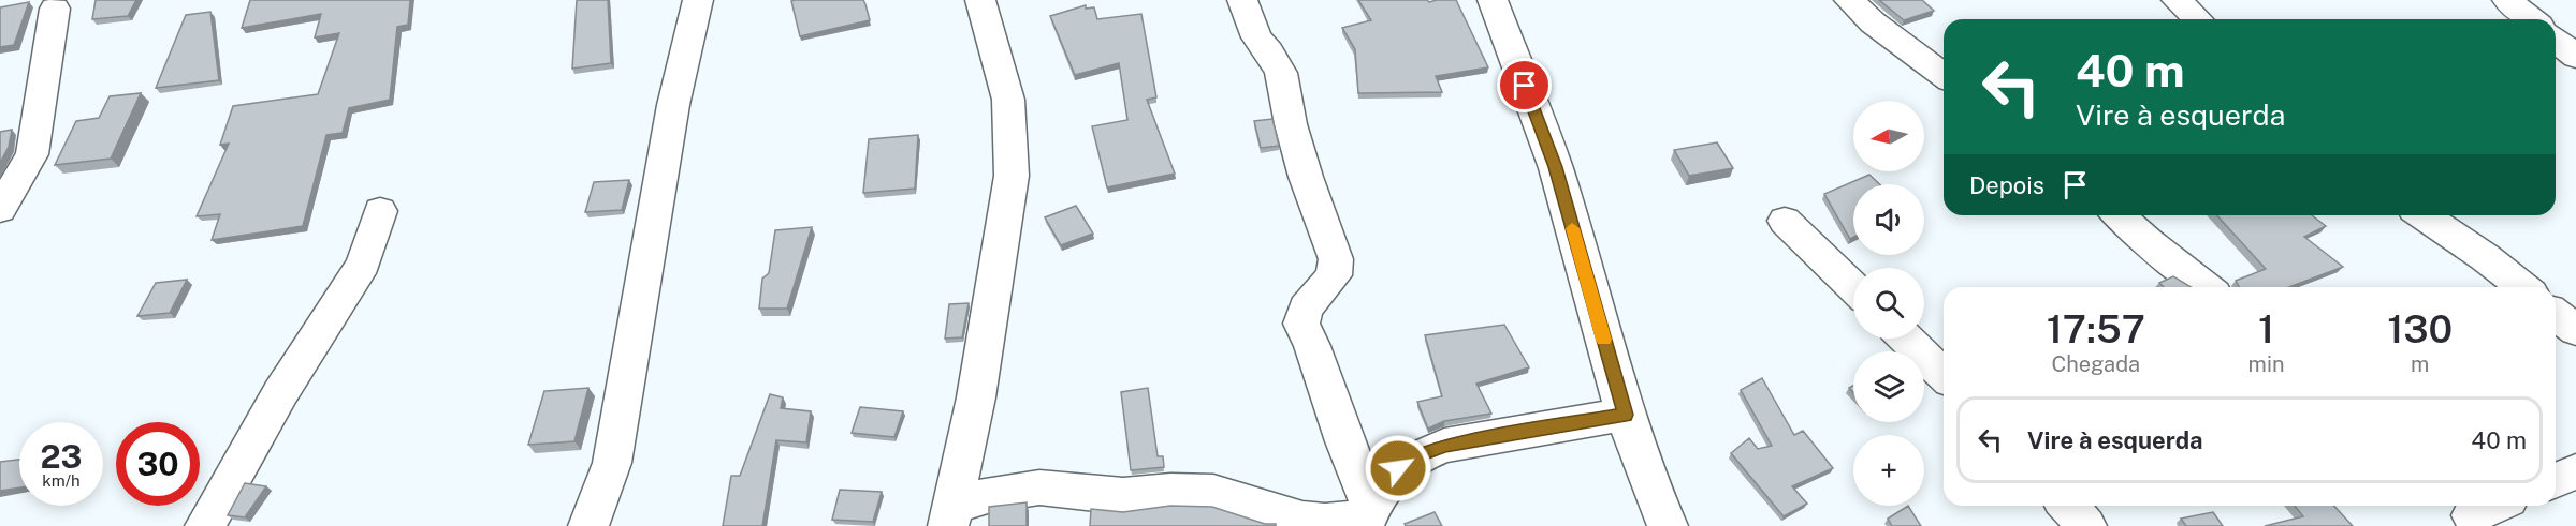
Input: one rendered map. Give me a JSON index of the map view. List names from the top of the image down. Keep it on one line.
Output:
{"north":"left","page":{"turn":["40 m","Vire à esquerda"],"map_buttons":"+","then":"Depois","eta":["17:57","Chegada","1","min","130","m"],"list":[{"name":"Vire à esquerda","value":"40 m"}],"speed":"23 km/h","limit":"30"}}
